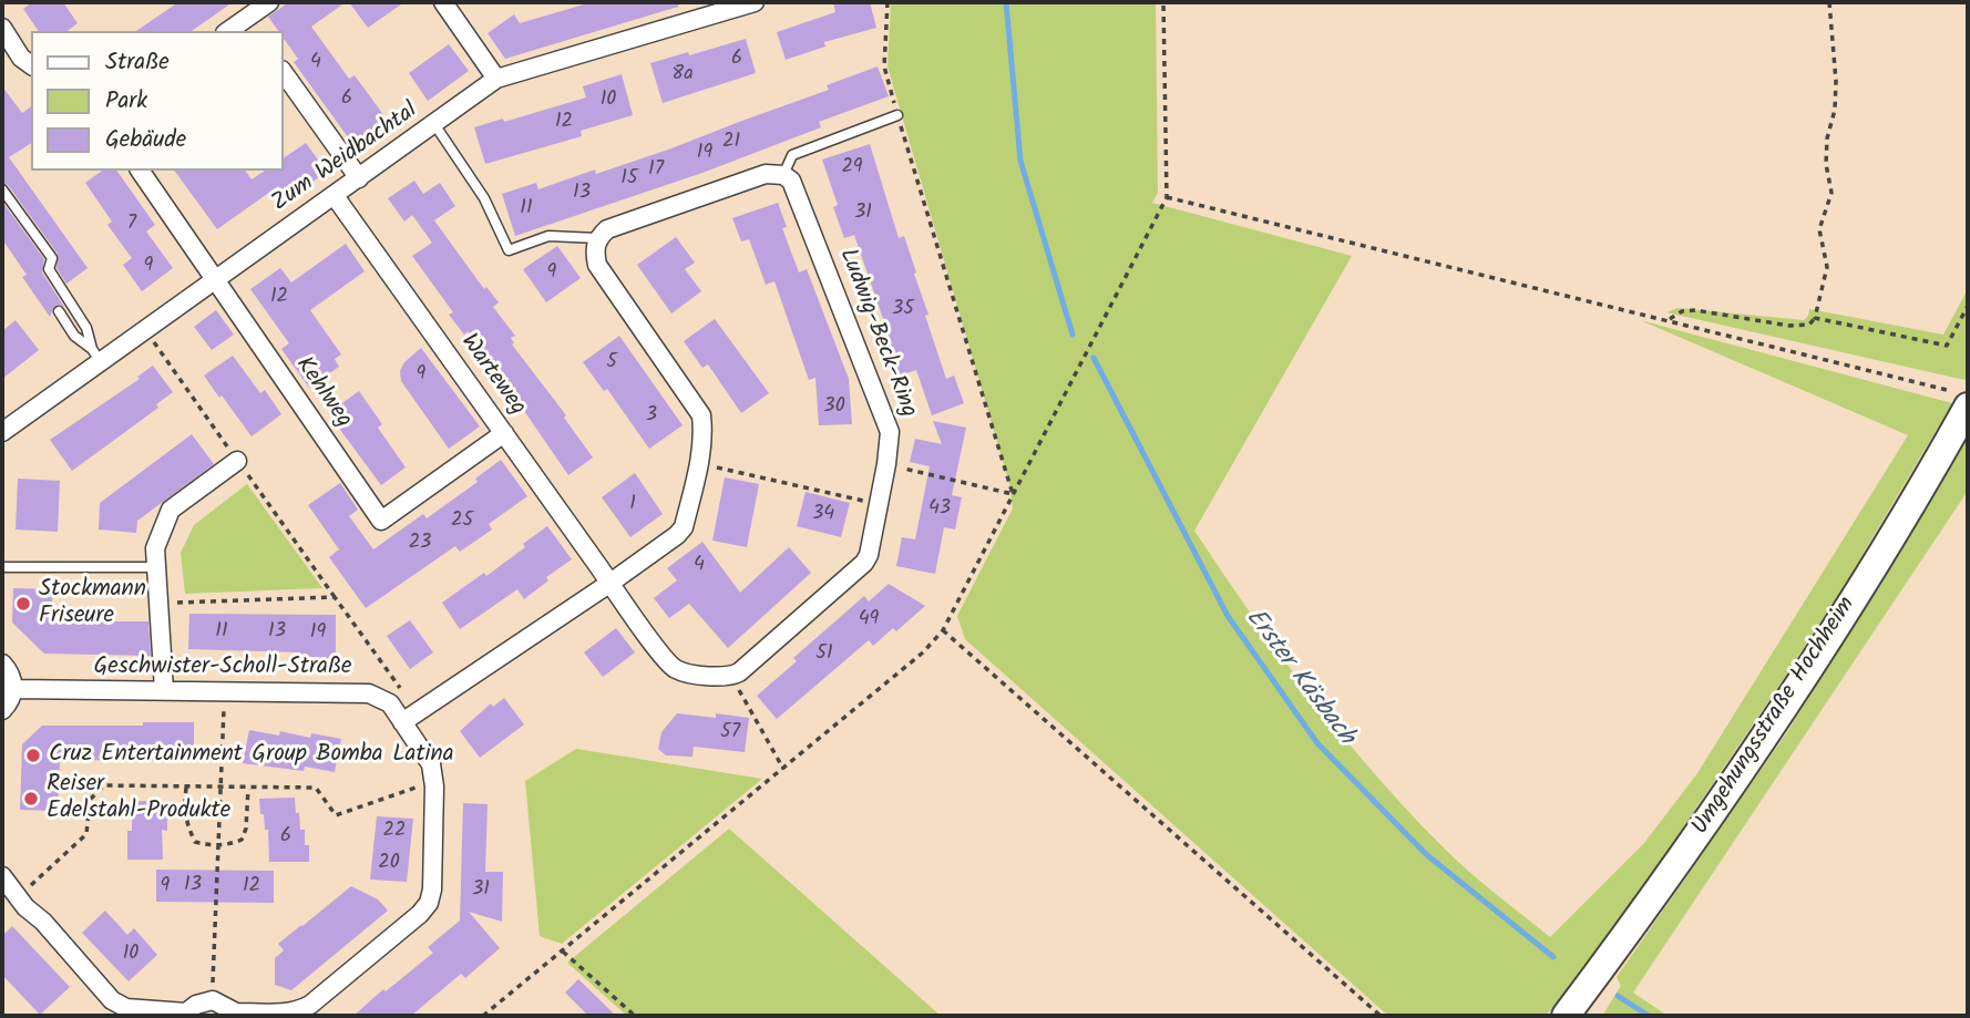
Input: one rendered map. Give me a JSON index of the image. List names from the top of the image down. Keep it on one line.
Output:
{"streets":{"main road":["Umgehungsstraße Hochheim"],"street":["Zum Weidbachtal","Ludwig-Beck-Ring","Warteweg","Kehlweg","Geschwister-Scholl-Straße"]},"crossings":[["Zum Weidbachtal","Warteweg"],["Zum Weidbachtal","Kehlweg"],["Warteweg","Kehlweg"]],"water":["Erster Käsbach"],"places":["Stockmann Friseure","Cruz Entertainment Group Bomba Latina","Reiser Edelstahl-Produkte"],"house_numbers":["6","4","8a","6","10","12","21","19","29","17","15","13","11","31","7","9","9","12","35","5","9","30","3","1","43","34","25","23","4","49","11","13","19","51","57","22","6","20","13","9","12","31","10"],"legend":["Straße","Park","Gebäude"]}
